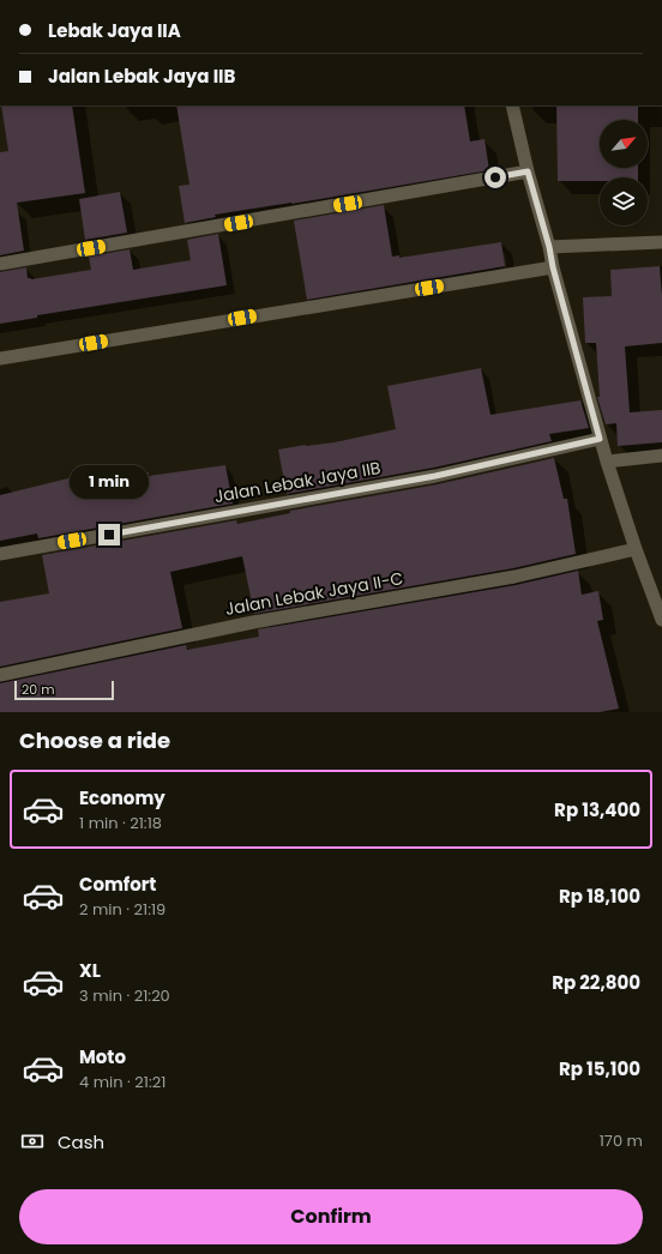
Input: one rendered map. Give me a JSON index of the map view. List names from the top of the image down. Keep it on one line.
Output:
{"streets":{"street":["Jalan Lebak Jaya IIB","Jalan Lebak Jaya II-C"]},"scale_bar":"20 m","north":"top right","page":{"banner":["Lebak Jaya IIA","Jalan Lebak Jaya IIB"],"bubble":"1 min","scale":"20 m","heading":"Choose a ride","list":[{"name":"Economy","note":"1 min · 21:18","value":"Rp 13,400"},{"name":"Comfort","note":"2 min · 21:19","value":"Rp 18,100"},{"name":"XL","note":"3 min · 21:20","value":"Rp 22,800"},{"name":"Moto","note":"4 min · 21:21","value":"Rp 15,100"}],"pay":["Cash","170 m"],"buttons":"Confirm"}}
